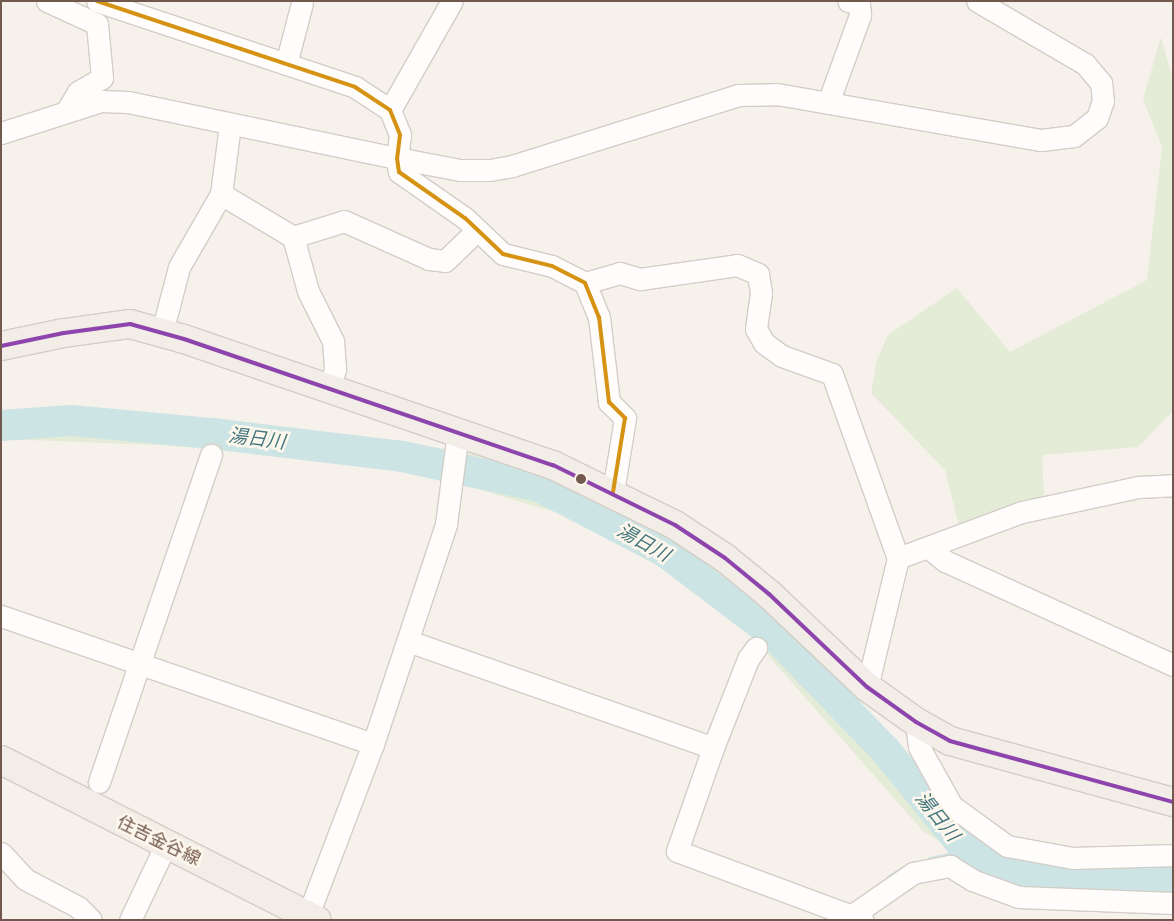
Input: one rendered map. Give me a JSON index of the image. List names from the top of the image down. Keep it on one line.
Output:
{"streets":{"main road":["住吉金谷線"]},"water":["湯日川"]}
